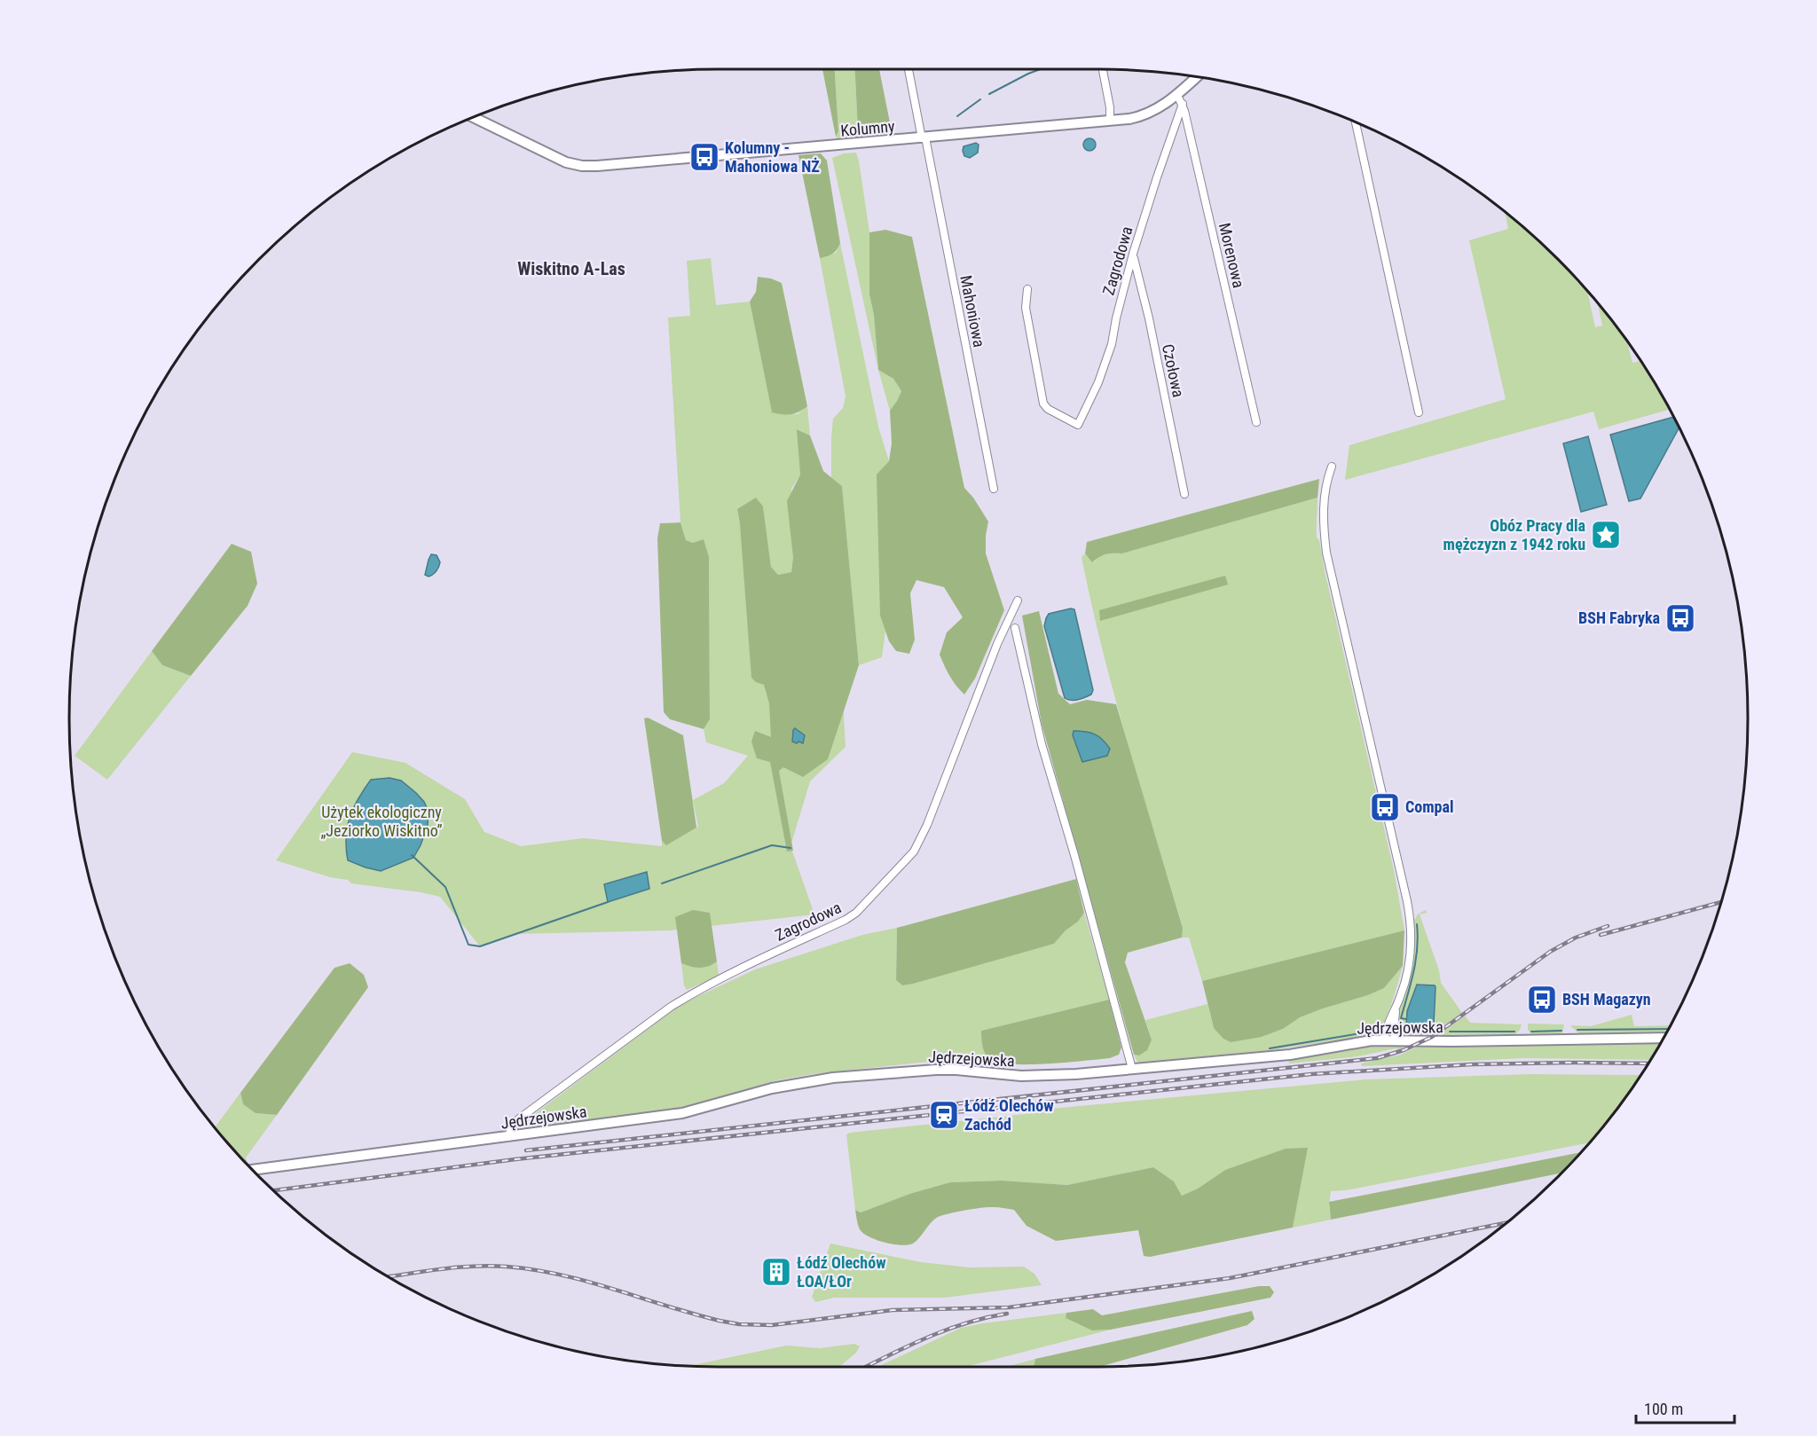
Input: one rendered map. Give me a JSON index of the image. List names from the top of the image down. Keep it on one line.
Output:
{"streets":{"street":["Kolumny","Morenowa","Zagrodowa","Mahoniowa","Czołowa","Jędrzejowska"]},"crossings":[["Kolumny","Morenowa"],["Kolumny","Mahoniowa"],["Morenowa","Zagrodowa"],["Zagrodowa","Czołowa"],["Zagrodowa","Jędrzejowska"]],"districts":["Wiskitno A-Las"],"parks":["Użytek ekologiczny „Jeziorko Wiskitno”"],"places":{"bus stop":["Kolumny - Mahoniowa NŻ","BSH Fabryka","Compal","BSH Magazyn"],"place":["Obóz Pracy dla mężczyzn z 1942 roku"],"station":["Łódź Olechów Zachód"],"building":["Łódź Olechów ŁOA/ŁOr"]},"scale_bar":"100 m"}
